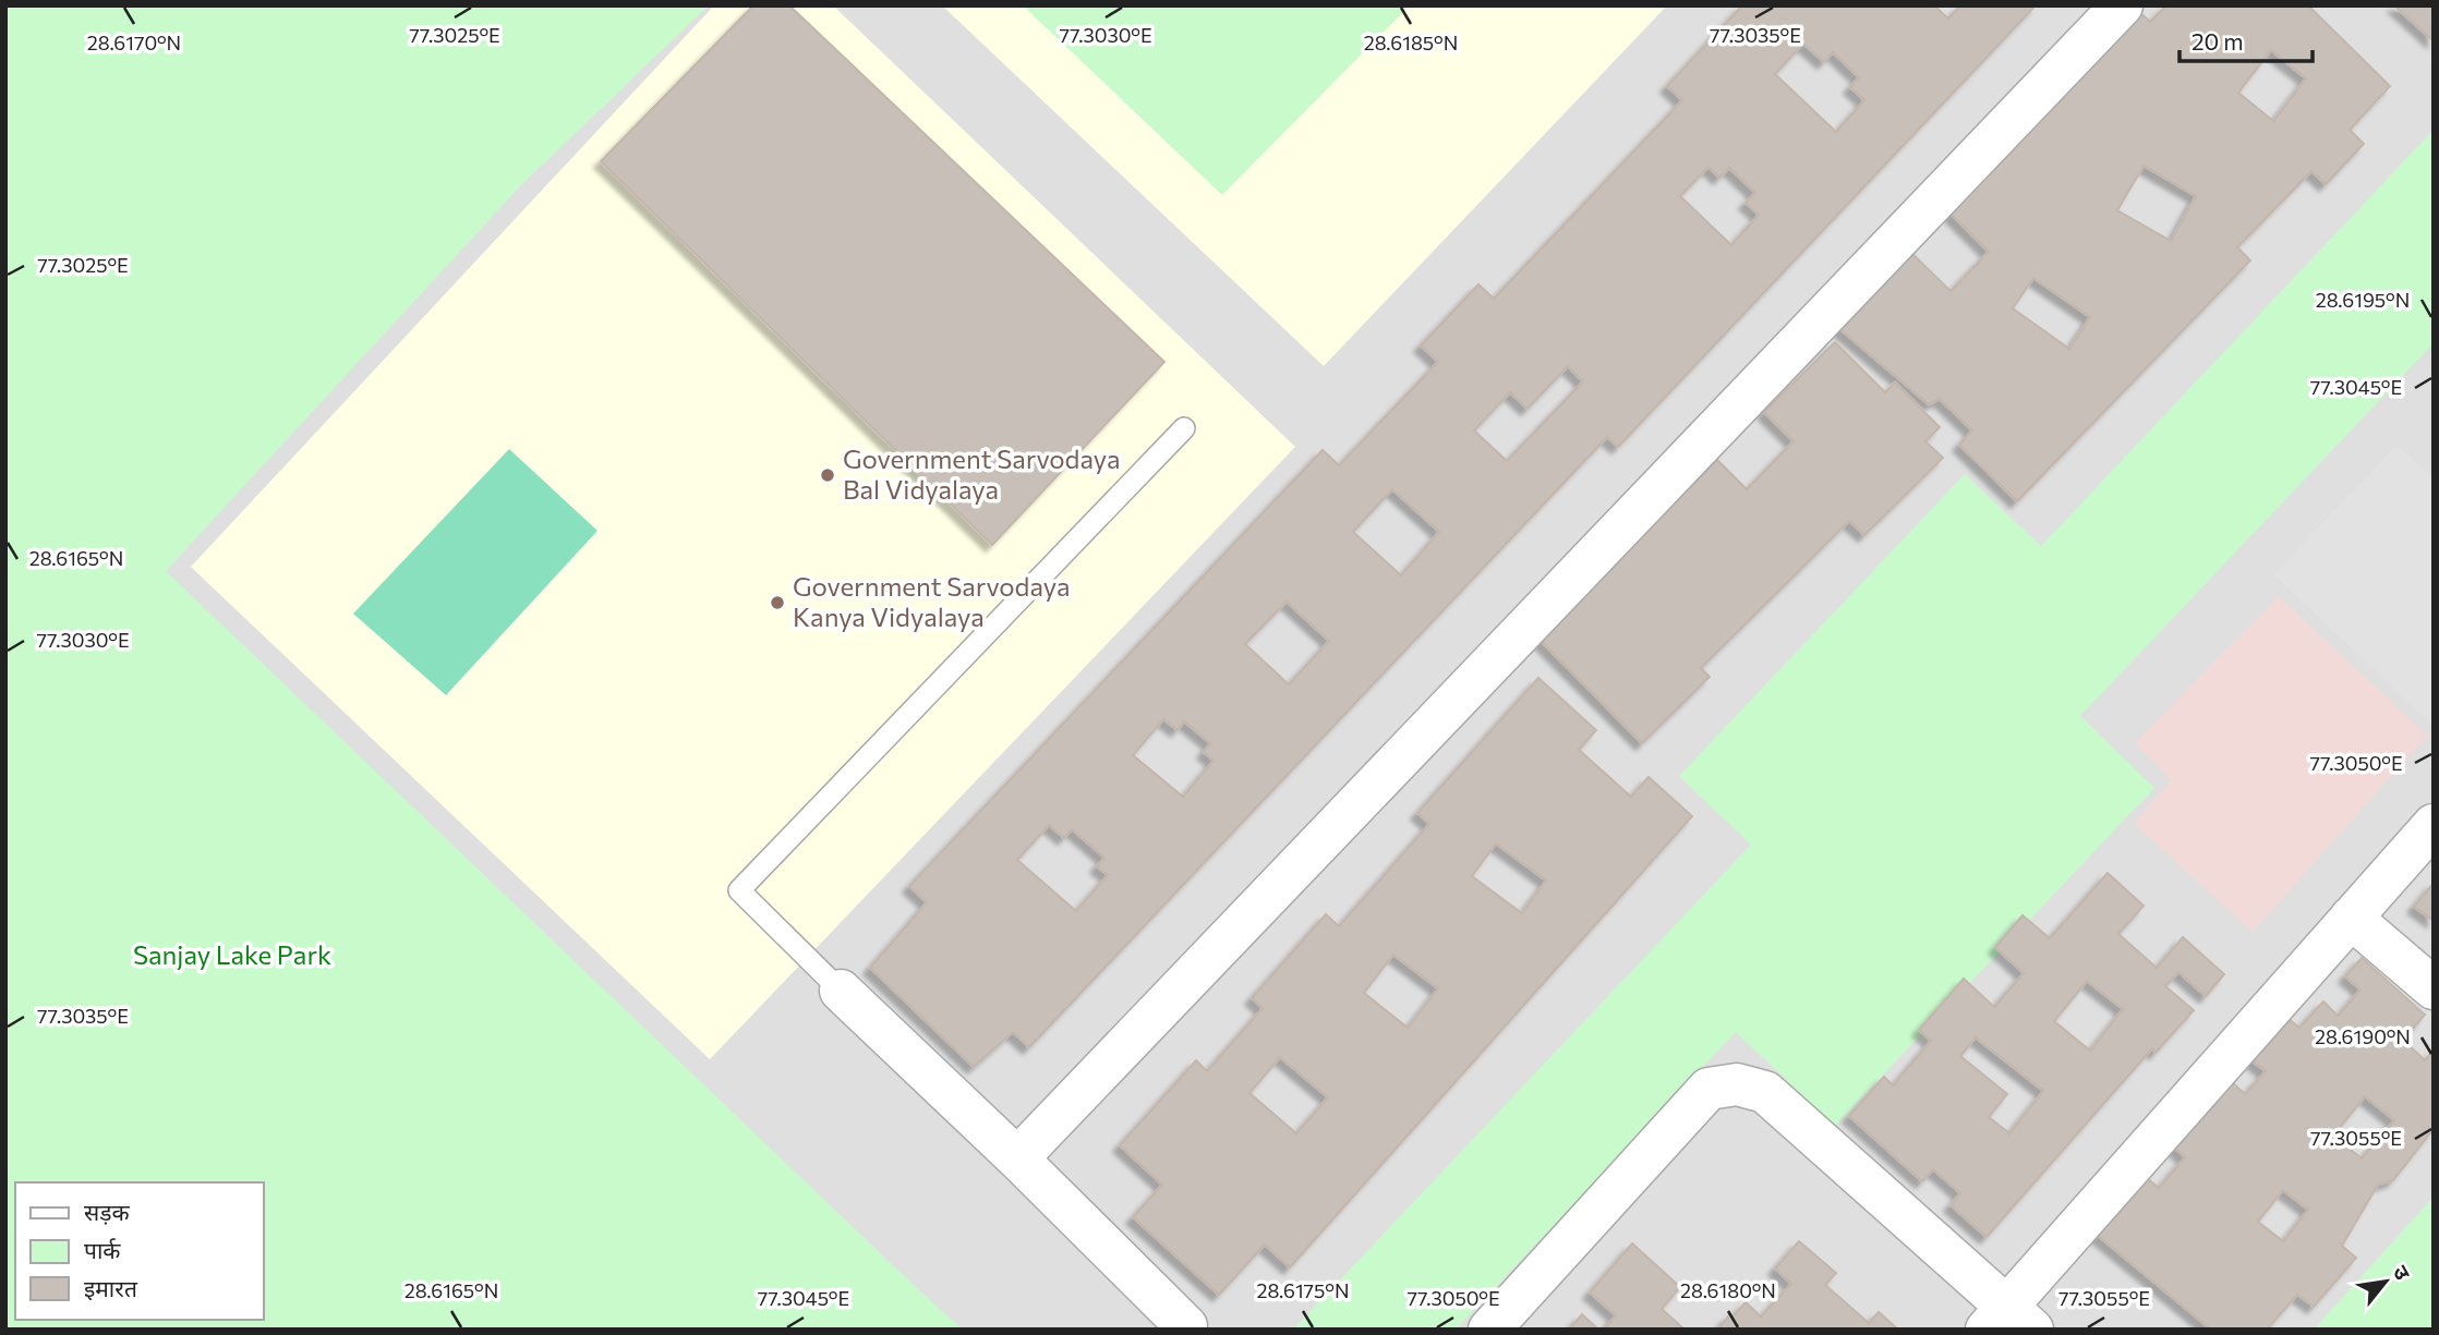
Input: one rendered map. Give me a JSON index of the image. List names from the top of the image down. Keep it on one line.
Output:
{"parks":["Sanjay Lake Park"],"places":["Government Sarvodaya Bal Vidyalaya","Government Sarvodaya Kanya Vidyalaya"],"legend":["सड़क","पार्क","इमारत"],"scale_bar":"20 m","north":"top right","coordinates":["77.3025°E","77.3030°E","77.3035°E","28.6170°N","28.6185°N","28.6195°N","77.3045°E","28.6165°N","77.3050°E","28.6190°N","77.3055°E","28.6175°N","28.6180°N"]}
